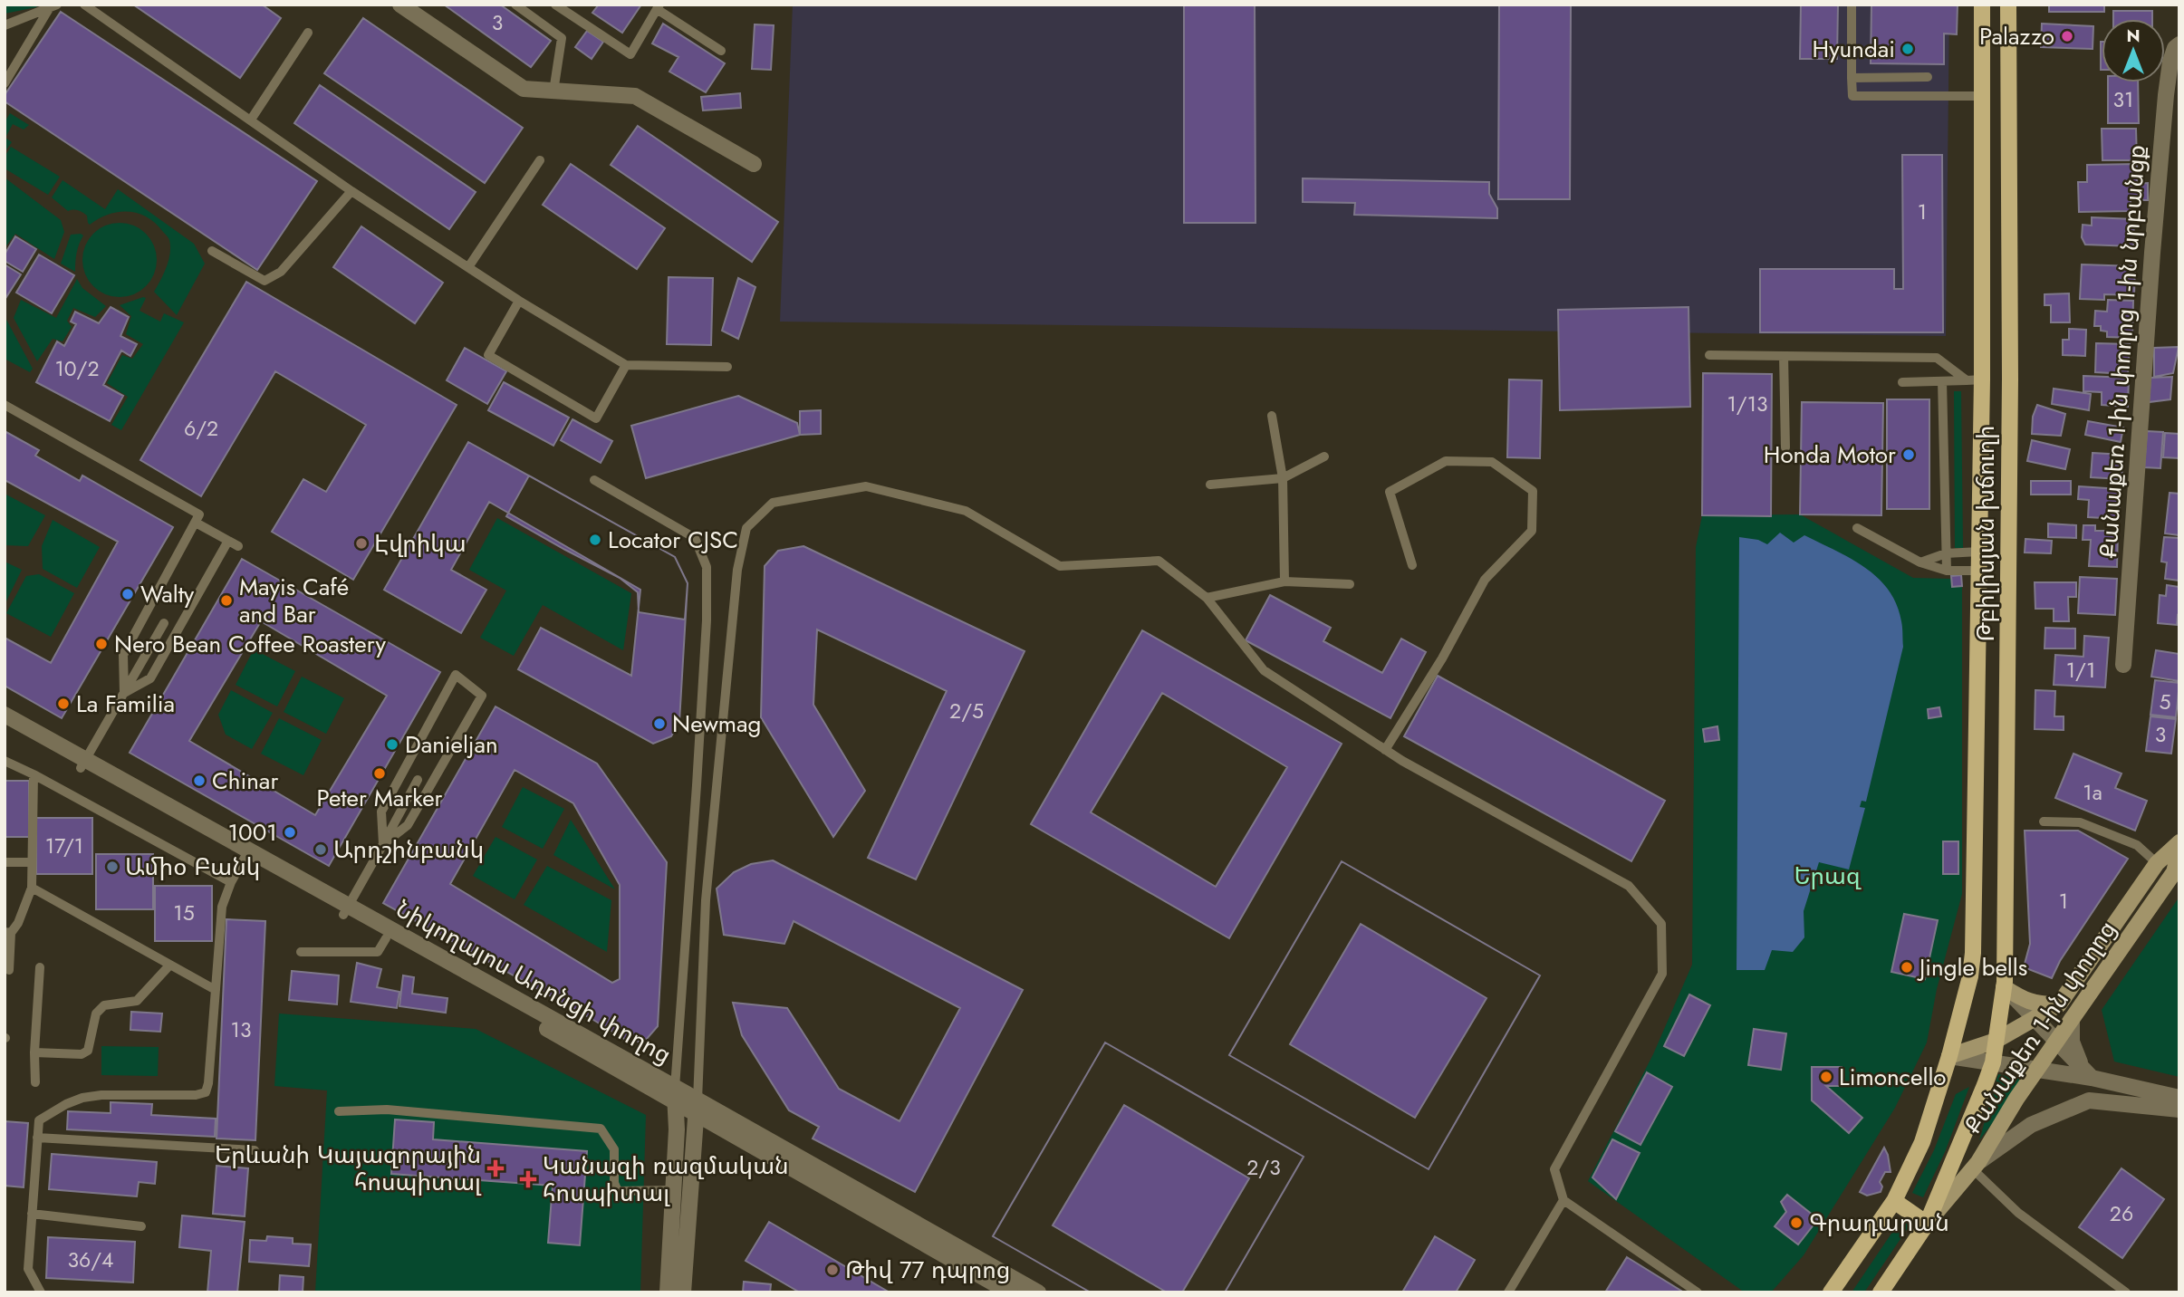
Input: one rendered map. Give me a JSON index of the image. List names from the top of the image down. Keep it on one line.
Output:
{"streets":{"main road":["Թբիլիսյան խճուղի","Քանաքեռ 1-ին փողոց"],"street":["Քանաքեռ 1-ին փողոց 1-ին նրբանցք","Նիկողայոս Ադոնցի փողոց"]},"crossings":[["Թբիլիսյան խճուղի","Քանաքեռ 1-ին փողոց"]],"parks":["Երազ"],"places":{"other":["Palazzo","Hyundai","Honda Motor","Locator CJSC","Էվրիկա","Walty","Mayis Café and Bar","Nero Bean Coffee Roastery","La Familia","Newmag","Danieljan","Peter Marker","Chinar","1001","Արդշինբանկ","Ամիօ Բանկ","Jingle bells","Limoncello","Գրադարան","Թիվ 77 դպրոց"],"health":["Երևանի Կայազորային հոսպիտալ","Կանազի ռազմական հոսպիտալ"]},"house_numbers":["3","31","1","10/2","1/13","6/2","1/1","5","2/5","3","1a","17/1","1","15","13","2/3","26","36/4"],"north":"top"}
